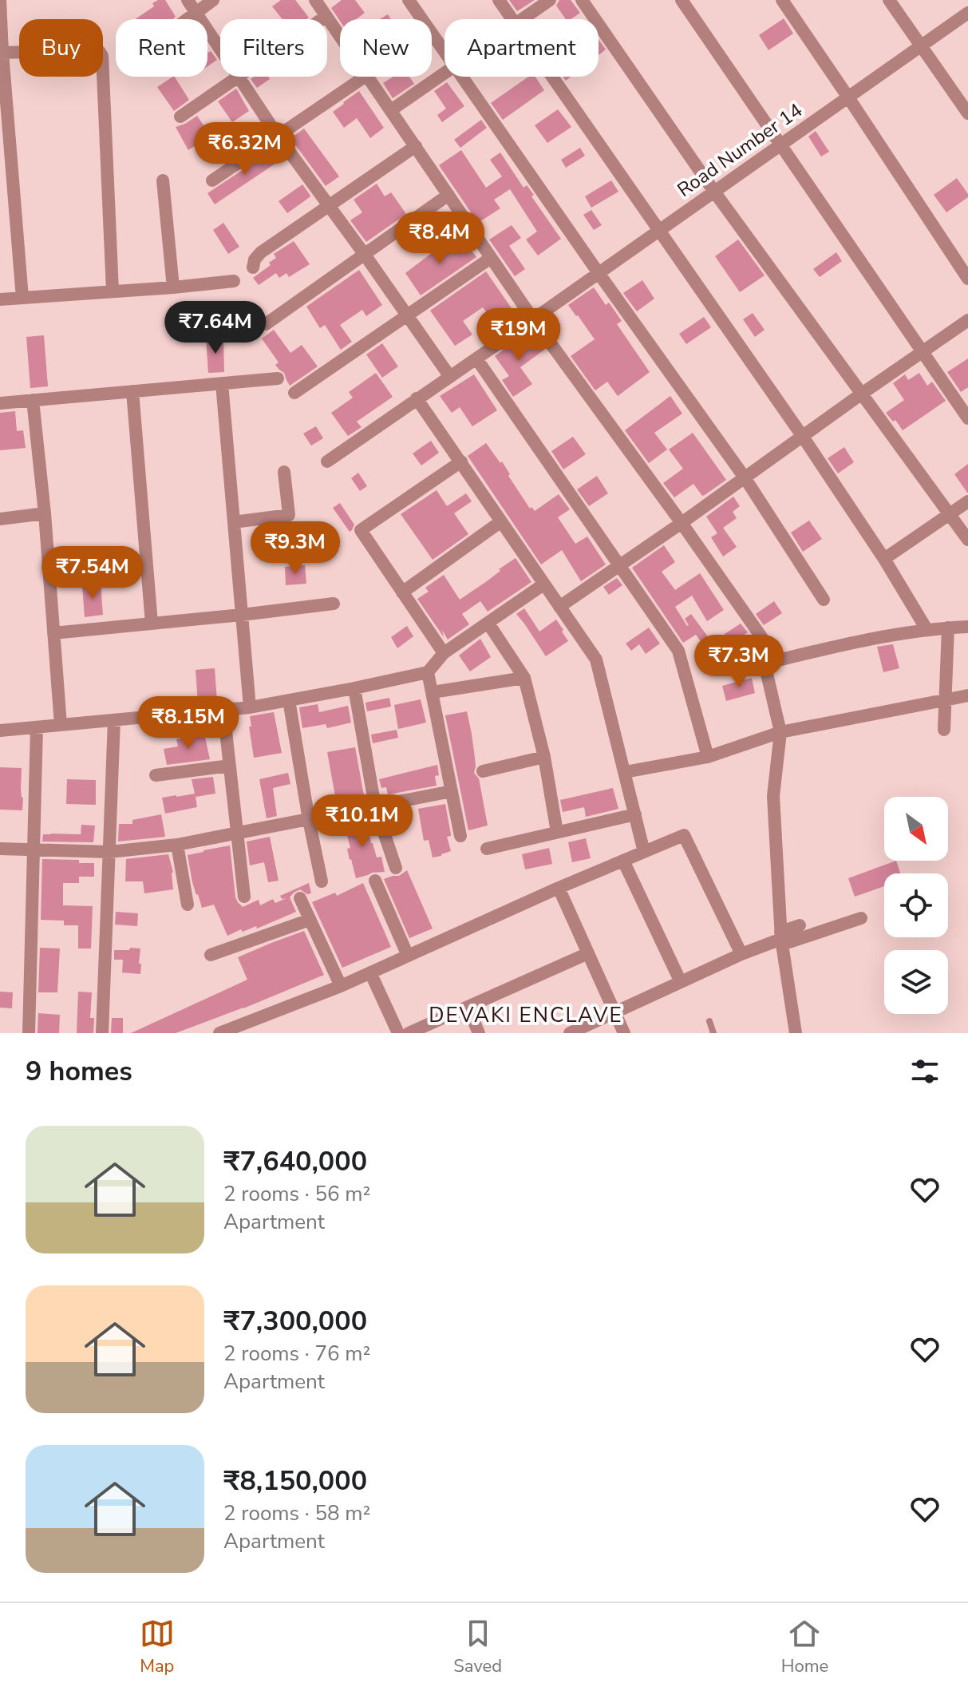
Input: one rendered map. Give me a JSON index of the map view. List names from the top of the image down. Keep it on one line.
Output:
{"streets":{"street":["Road Number 14"]},"districts":["DEVAKI ENCLAVE"],"north":"bottom right","page":{"chip":["Buy","Rent","Filters","New","Apartment"],"price":["₹6.32M","₹8.4M","₹7.64M","₹19M","₹9.3M","₹7.54M","₹7.3M","₹8.15M","₹10.1M"],"heading":"9 homes","list":[{"name":"₹7,640,000","note":"2 rooms · 56 m² · Apartment"},{"name":"₹7,300,000","note":"2 rooms · 76 m² · Apartment"},{"name":"₹8,150,000","note":"2 rooms · 58 m² · Apartment"}],"tabs":["Map","Saved","Home"]}}
